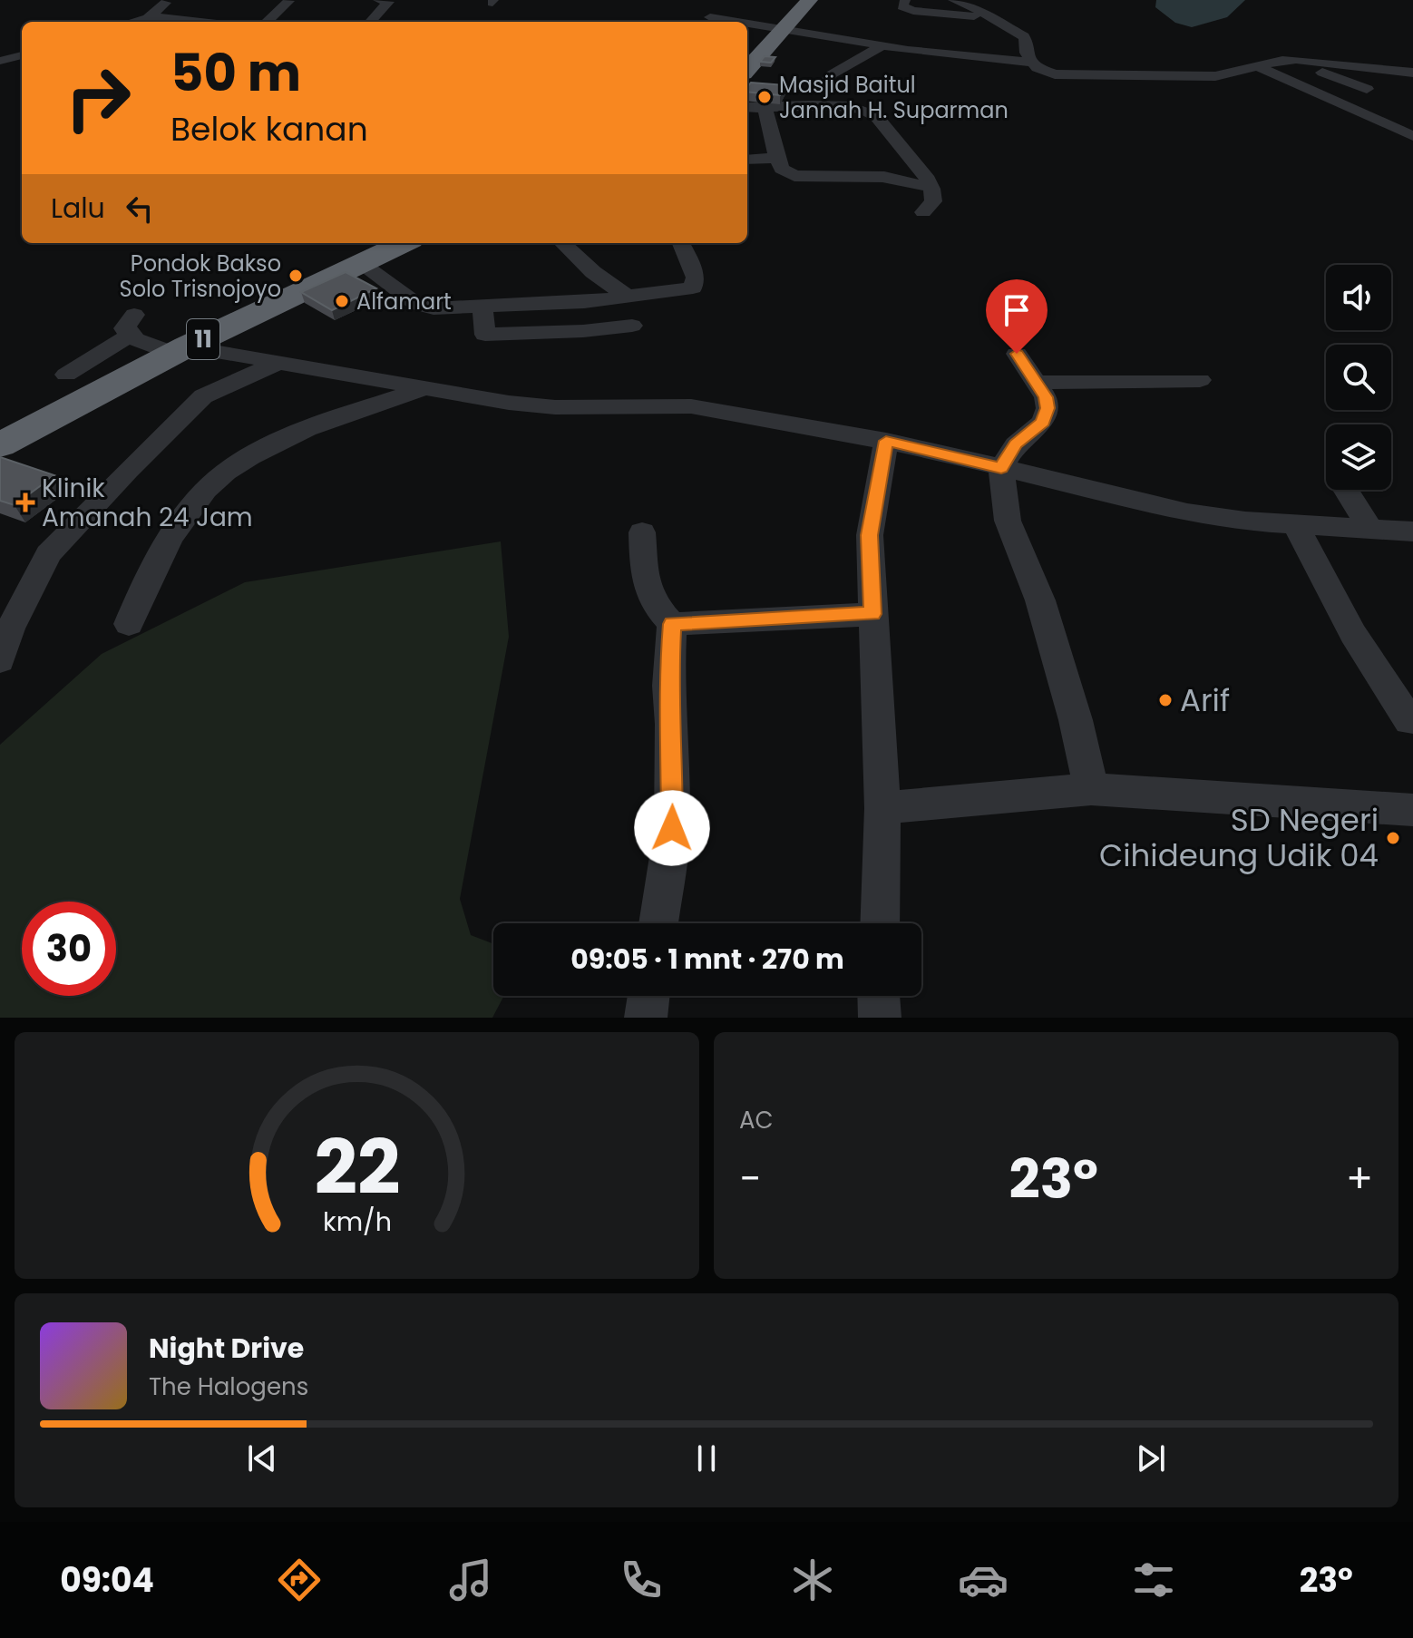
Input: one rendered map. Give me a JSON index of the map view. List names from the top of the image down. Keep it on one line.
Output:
{"streets":{"highway":["11"]},"places":{"other":["Masjid Baitul Jannah H. Suparman","Pondok Bakso Solo Trisnojoyo","Alfamart","Arif","SD Negeri Cihideung Udik 04"],"health":["Klinik Amanah 24 Jam"]},"page":{"turn":["50 m","Belok kanan"],"then":"Lalu","limit":"30","trip":"09:05 · 1 mnt · 270 m","tile":"AC","heat":["−","23°","+"],"song":["Night Drive","The Halogens"],"tabs":["09:04","23°"],"gauge":["22","km/h"]}}
